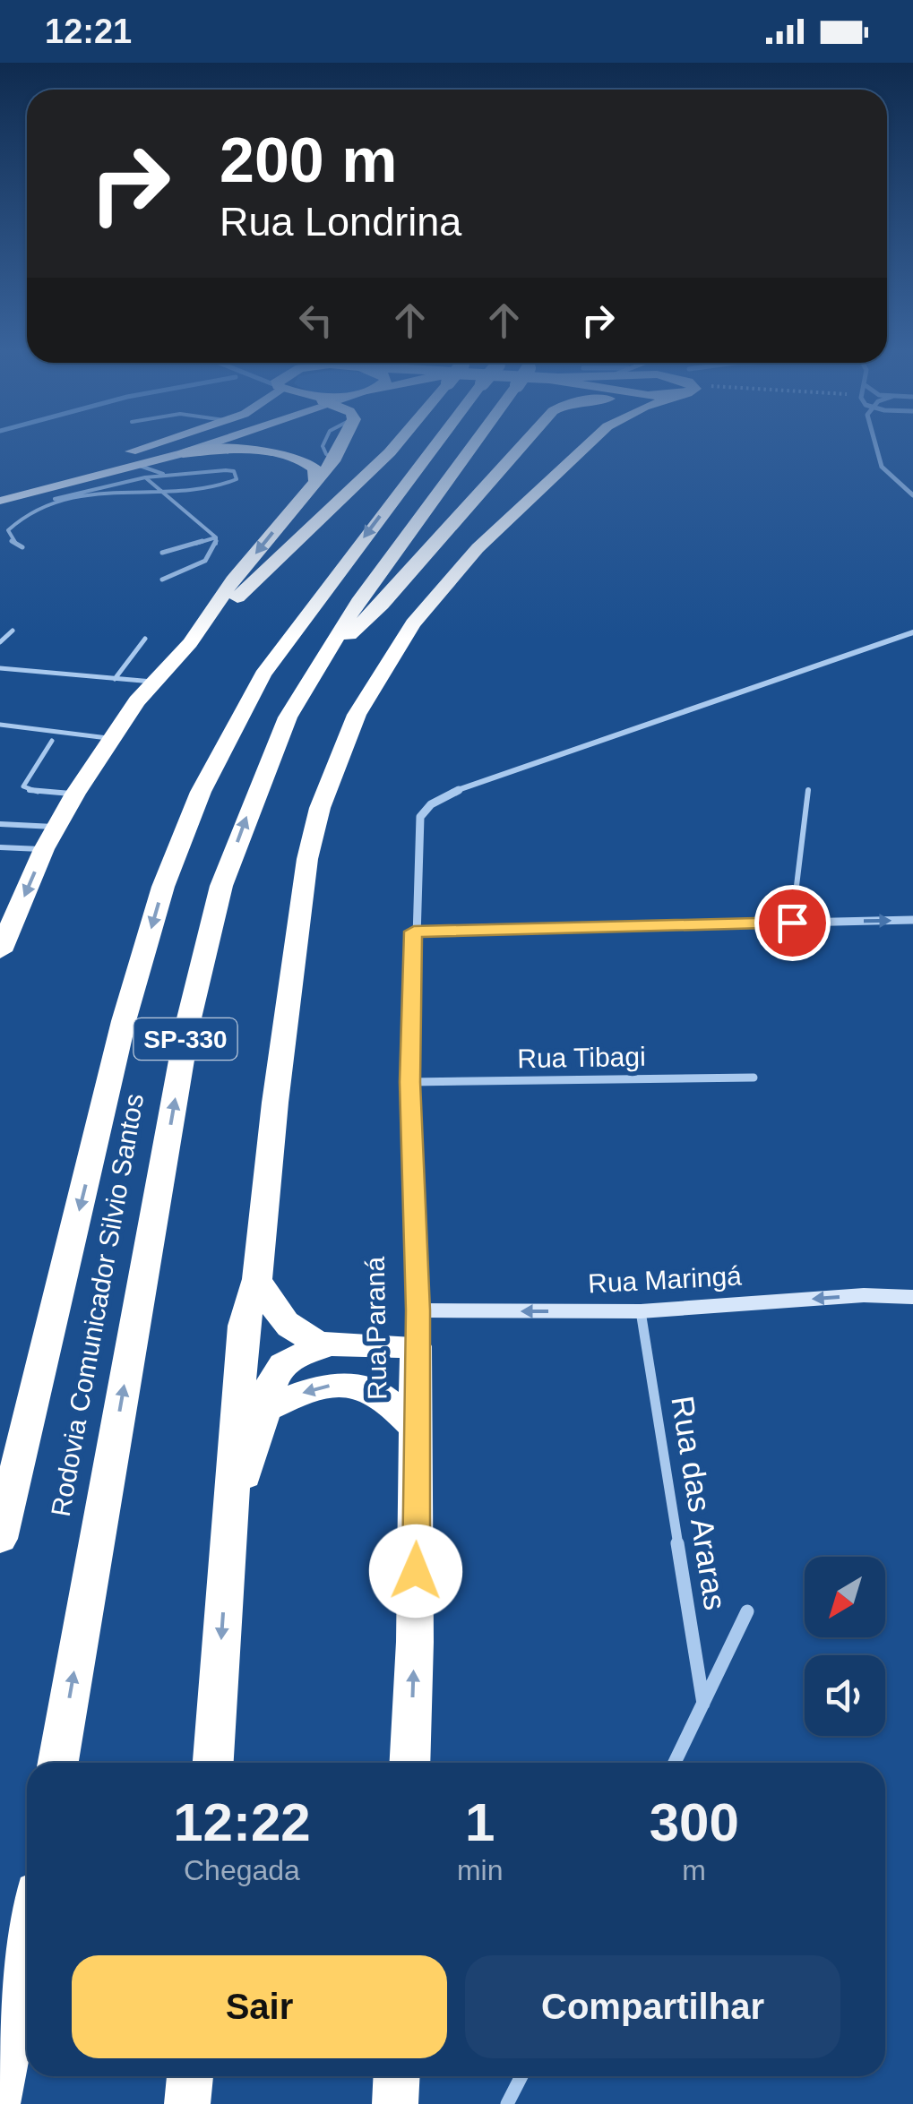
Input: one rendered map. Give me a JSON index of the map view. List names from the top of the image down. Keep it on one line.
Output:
{"streets":{"highway":["SP-330","Rodovia Comunicador Silvio Santos","Rua Paraná"],"main road":["Rua Maringá"],"street":["Rua Tibagi","Rua das Araras"]},"crossings":[["Rua Tibagi","Rua Paraná"],["Rua Maringá","Rua Paraná"],["Rua Maringá","Rua das Araras"]],"one_way":["Rua Maringá"],"north":"bottom left","page":{"status":"12:21","turn":["200 m","Rua Londrina"],"eta":["12:22","Chegada","1","min","300","m"],"buttons":["Sair","Compartilhar"]}}
